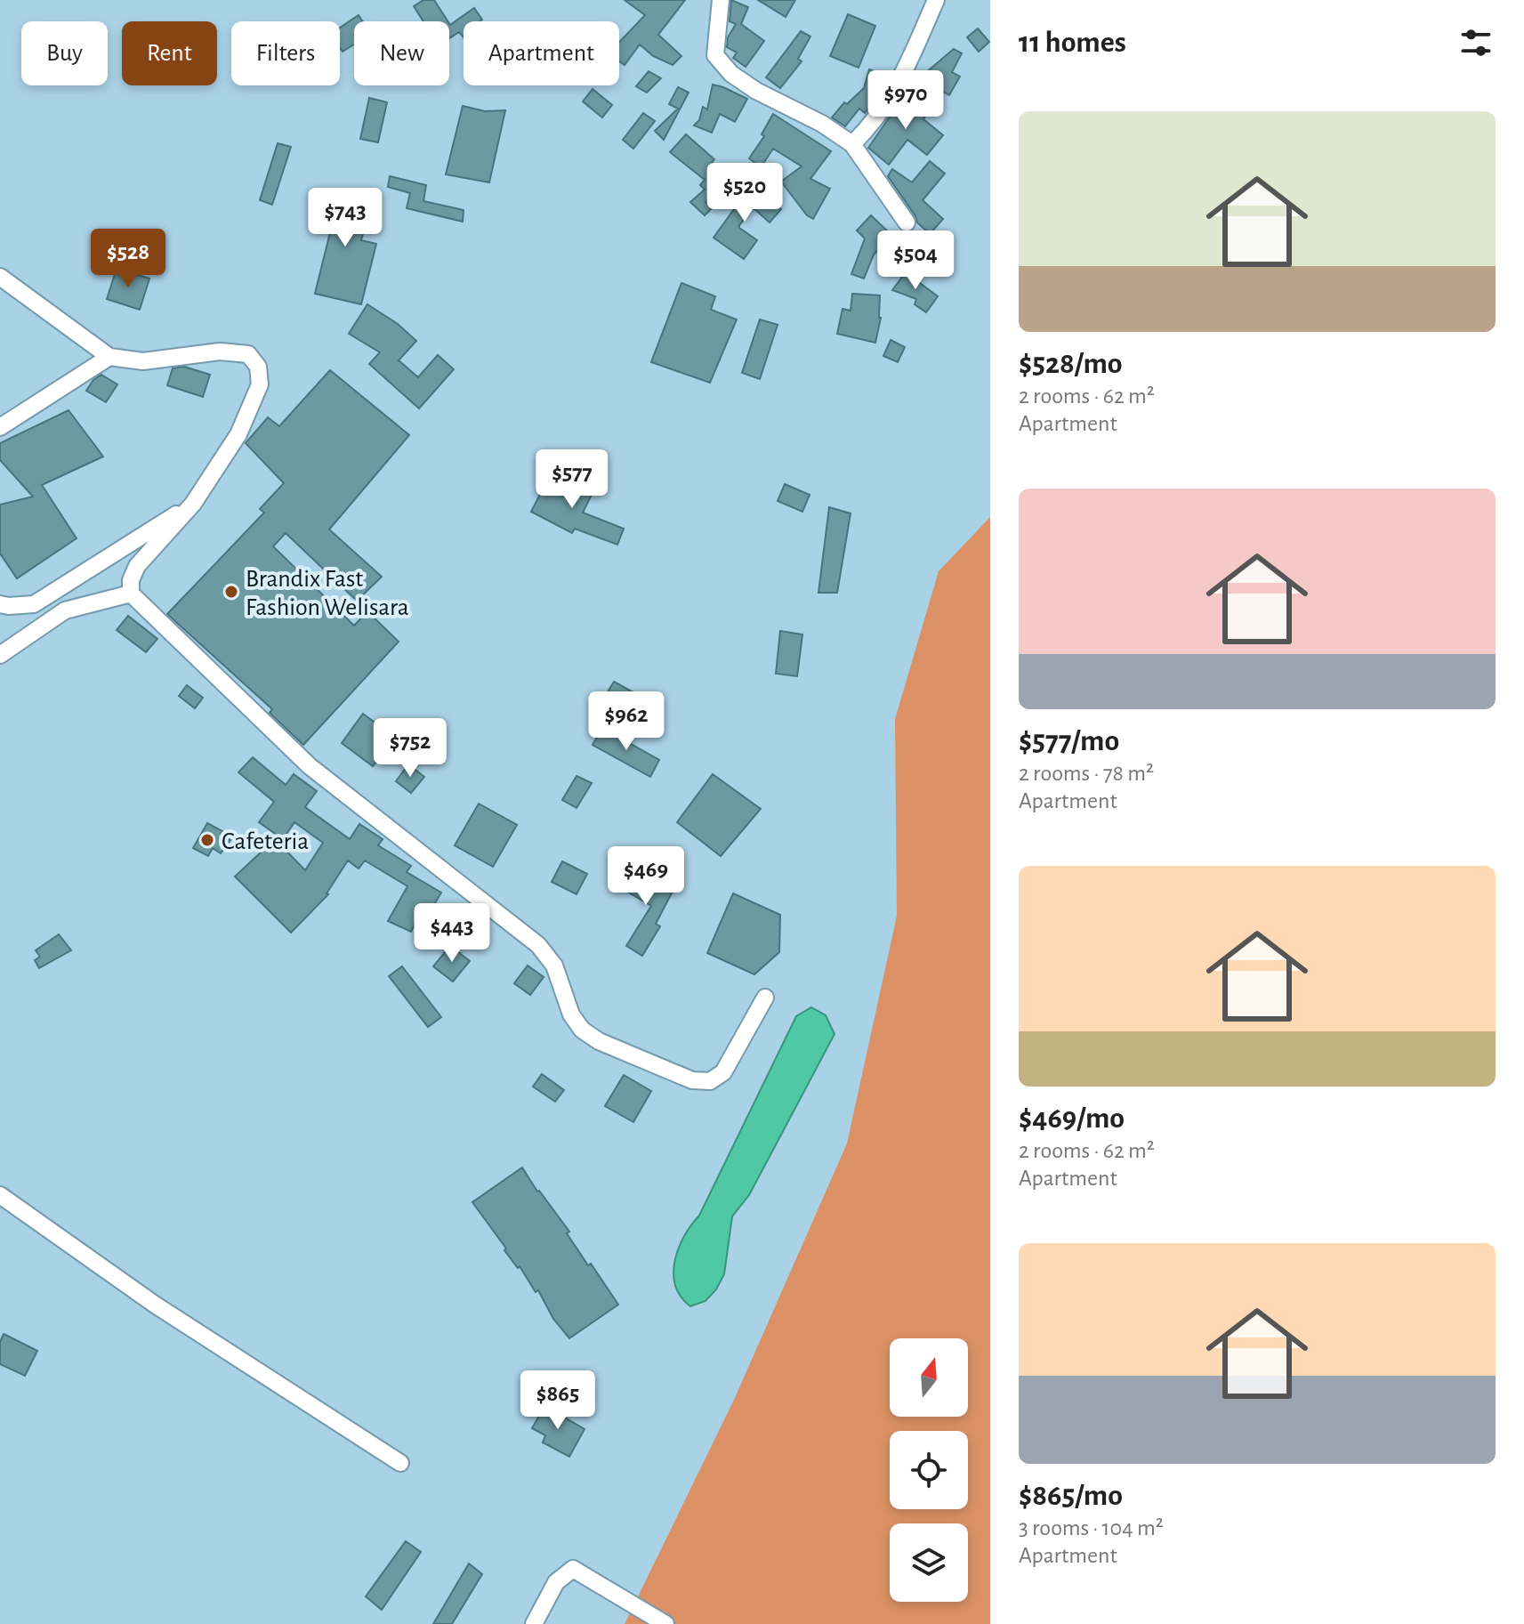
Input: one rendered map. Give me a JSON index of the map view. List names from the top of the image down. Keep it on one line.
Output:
{"places":["Brandix Fast Fashion Welisara","Cafeteria"],"north":"top","page":{"heading":"11 homes","chip":["Buy","Rent","Filters","New","Apartment"],"price":["$970","$520","$743","$528","$504","$577","$962","$752","$469","$443","$865"],"list":[{"name":"$528/mo","note":"2 rooms · 62 m² · Apartment"},{"name":"$577/mo","note":"2 rooms · 78 m² · Apartment"},{"name":"$469/mo","note":"2 rooms · 62 m² · Apartment"},{"name":"$865/mo","note":"3 rooms · 104 m² · Apartment"}]}}
